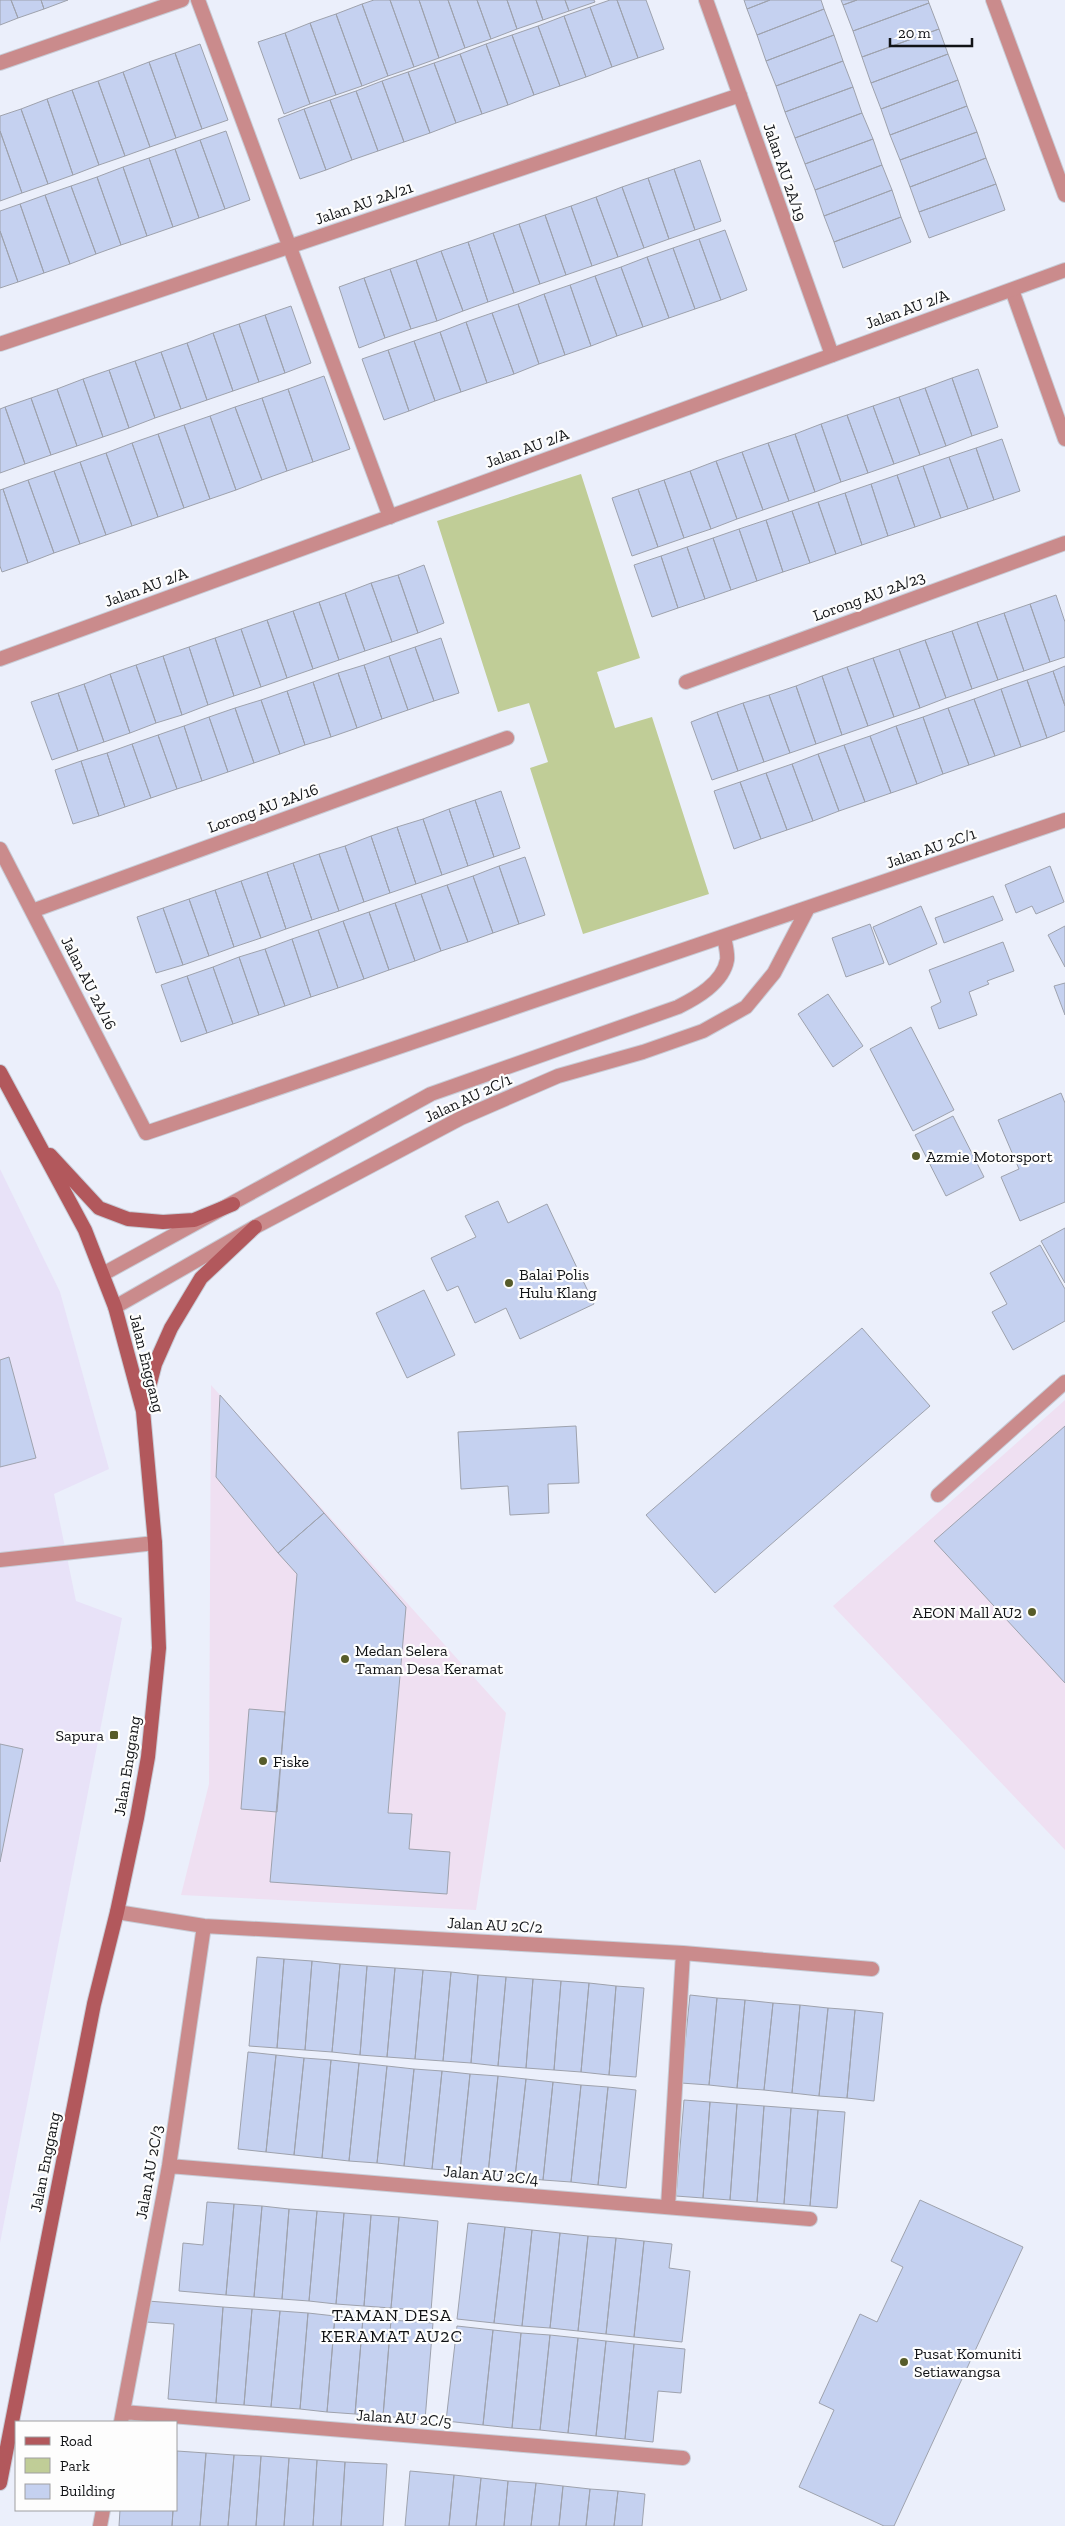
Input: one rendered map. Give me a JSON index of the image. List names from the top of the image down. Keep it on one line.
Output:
{"streets":{"main road":["Jalan Enggang"],"street":["Jalan AU 2A/19","Jalan AU 2A/21","Jalan AU 2/A","Lorong AU 2A/23","Lorong AU 2A/16","Jalan AU 2C/1","Jalan AU 2A/16","Jalan AU 2C/2","Jalan AU 2C/3","Jalan AU 2C/4","Jalan AU 2C/5"]},"crossings":[["Jalan AU 2A/19","Jalan AU 2A/21"],["Jalan AU 2A/19","Jalan AU 2/A"],["Lorong AU 2A/16","Jalan AU 2A/16"],["Jalan AU 2C/1","Jalan AU 2A/16"],["Jalan AU 2C/1","Jalan Enggang"],["Jalan Enggang","Jalan AU 2C/2"],["Jalan AU 2C/2","Jalan AU 2C/3"],["Jalan AU 2C/3","Jalan AU 2C/4"],["Jalan AU 2C/3","Jalan AU 2C/5"]],"districts":["TAMAN DESA KERAMAT AU2C"],"places":{"other":["Azmie Motorsport","Balai Polis Hulu Klang","AEON Mall AU2","Medan Selera Taman Desa Keramat","Fiske","Pusat Komuniti Setiawangsa"],"transit":["Sapura"]},"legend":["Road","Park","Building"],"scale_bar":"20 m"}
